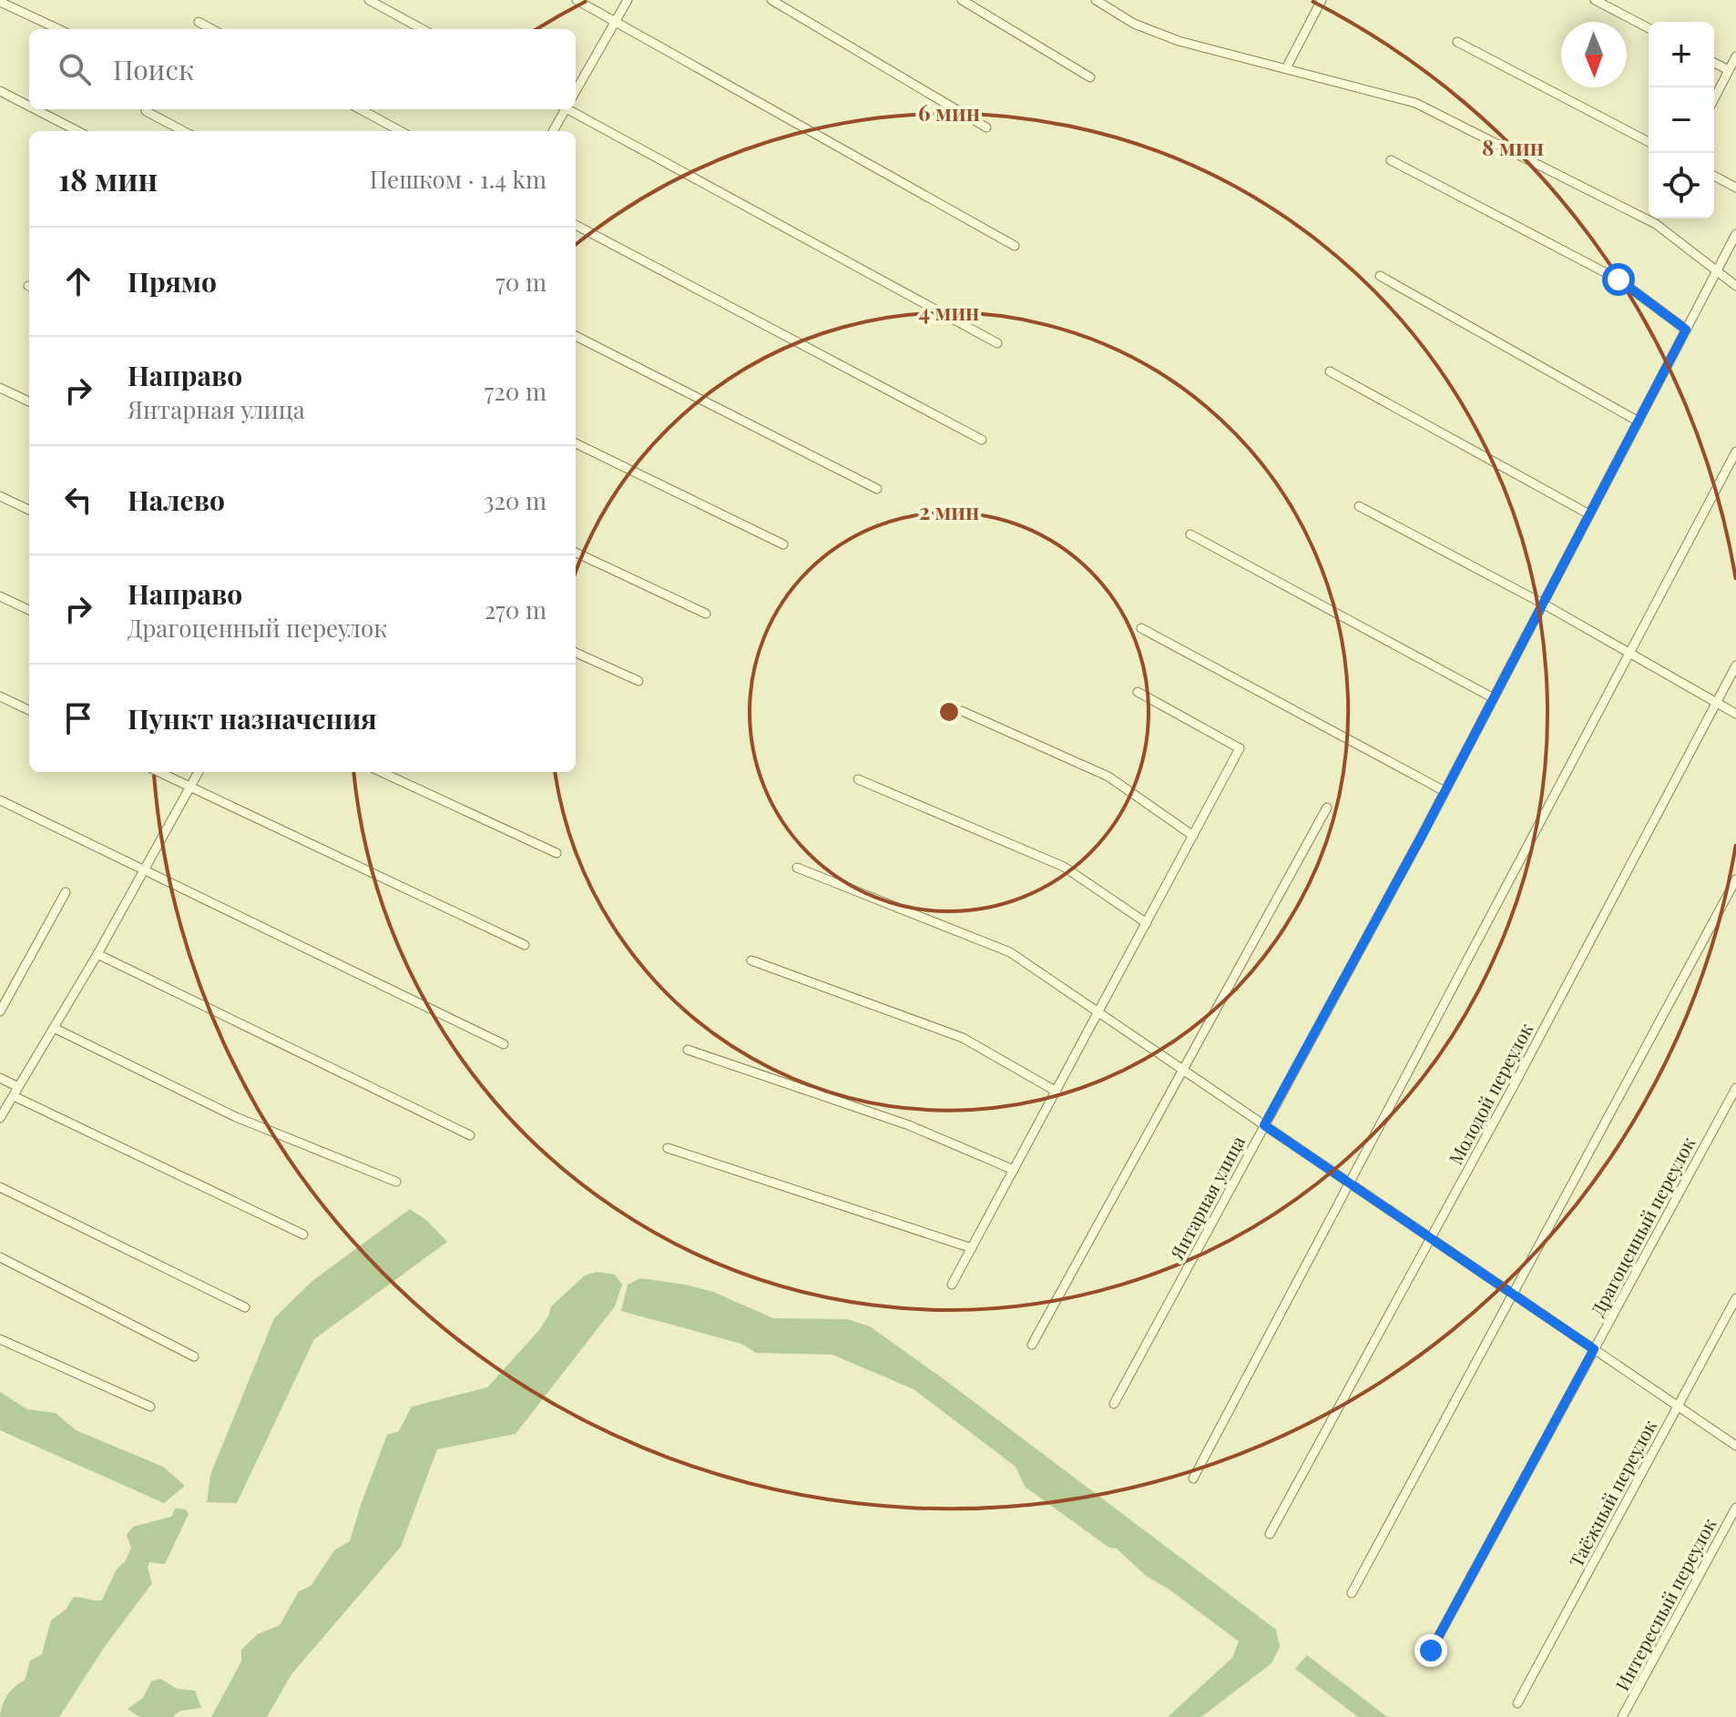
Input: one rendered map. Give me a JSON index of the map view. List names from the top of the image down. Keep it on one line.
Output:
{"streets":{"street":["Молодой переулок","Янтарная улица","Драгоценный переулок","Таёжный переулок","Интересный переулок"]},"north":"bottom","page":{"map_buttons":["+","−"],"search":"Поиск","heading":["18 мин","Пешком · 1.4 km"],"list":[["Прямо","70 m"],["Направо","Янтарная улица","720 m"],["Налево","320 m"],["Направо","Драгоценный переулок","270 m"],"Пункт назначения"]},"rings":["6 мин","8 мин","4 мин","2 мин"]}
